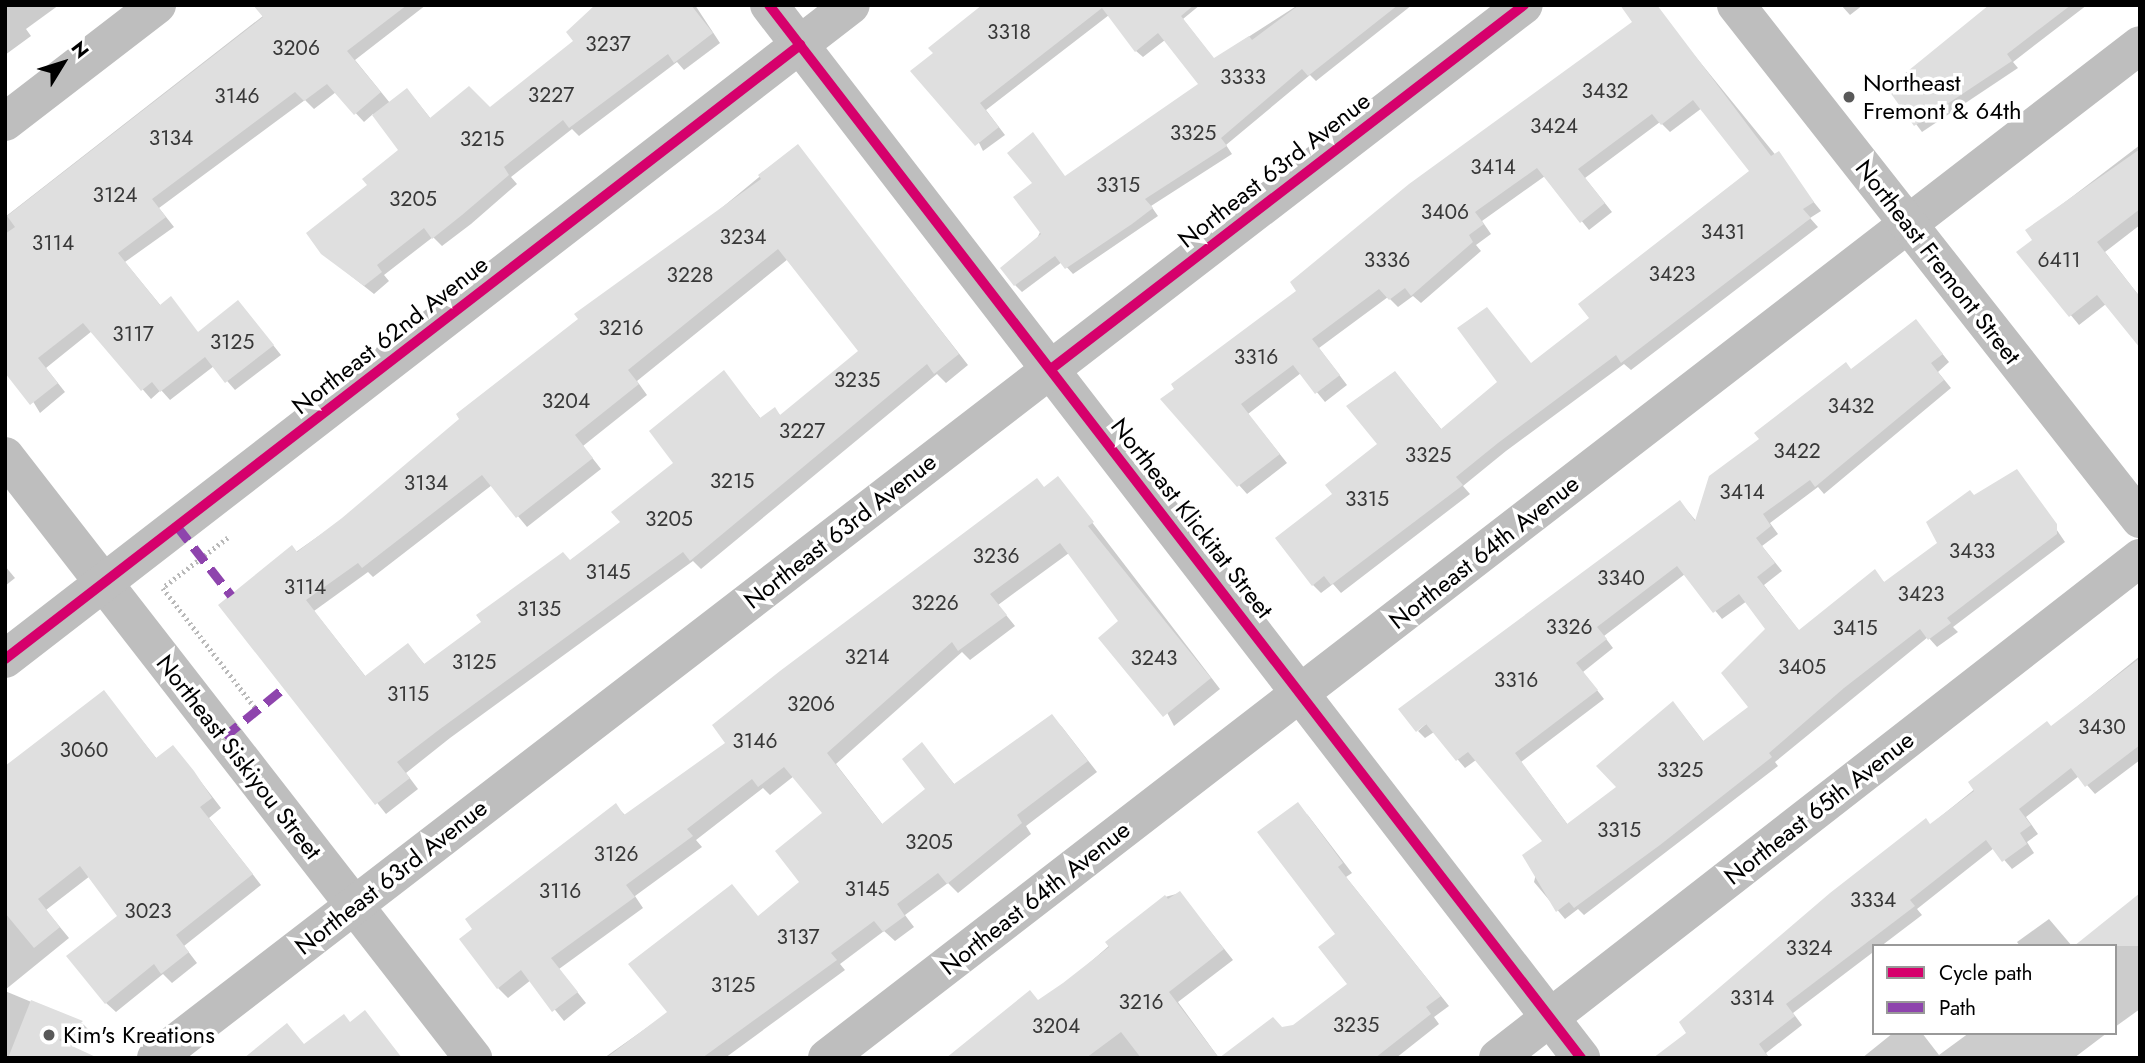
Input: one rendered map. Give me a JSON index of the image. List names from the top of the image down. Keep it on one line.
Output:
{"streets":{"street":["Northeast 63rd Avenue","Northeast Fremont Street","Northeast 62nd Avenue","Northeast Klickitat Street","Northeast 64th Avenue","Northeast Siskiyou Street","Northeast 65th Avenue"]},"crossings":[["Northeast 63rd Avenue","Northeast Klickitat Street"],["Northeast 63rd Avenue","Northeast Siskiyou Street"],["Northeast Fremont Street","Northeast 64th Avenue"],["Northeast 62nd Avenue","Northeast Klickitat Street"],["Northeast 62nd Avenue","Northeast Siskiyou Street"],["Northeast Klickitat Street","Northeast 64th Avenue"],["Northeast Klickitat Street","Northeast 65th Avenue"]],"places":["Northeast Fremont & 64th","Kim's Kreations"],"house_numbers":["3318","3237","3206","3333","3432","3227","3146","3424","3325","3134","3215","3414","3315","3124","3205","3406","3431","3234","3114","3336","6411","3423","3228","3216","3117","3125","3316","3235","3204","3432","3227","3422","3325","3215","3134","3414","3315","3205","3433","3236","3145","3340","3114","3423","3226","3135","3326","3415","3214","3243","3125","3405","3316","3115","3206","3430","3146","3060","3325","3315","3205","3126","3145","3116","3334","3023","3137","3324","3125","3314","3216","3235","3204"],"legend":["Cycle path","Path"],"north":"top right"}
